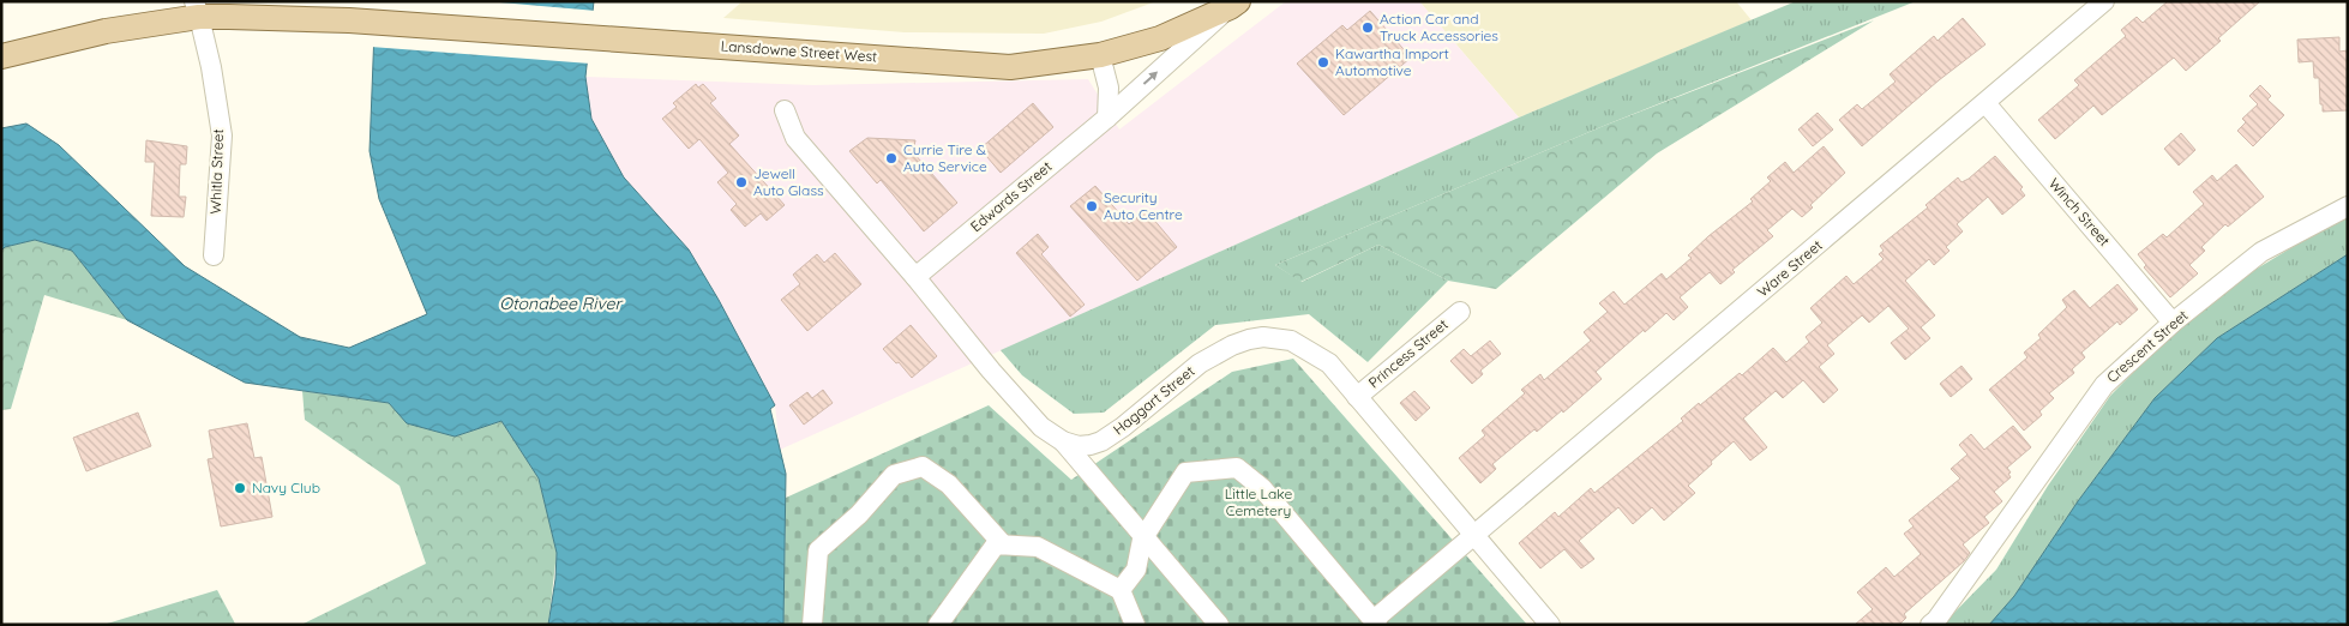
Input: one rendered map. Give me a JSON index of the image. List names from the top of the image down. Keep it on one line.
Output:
{"streets":{"main road":["Lansdowne Street West"],"street":["Whitla Street","Edwards Street","Winch Street","Ware Street","Crescent Street","Princess Street","Haggart Street"]},"crossings":[["Lansdowne Street West","Whitla Street"],["Lansdowne Street West","Edwards Street"],["Edwards Street","Haggart Street"],["Winch Street","Ware Street"],["Winch Street","Crescent Street"],["Ware Street","Haggart Street"],["Princess Street","Haggart Street"]],"one_way":["Edwards Street"],"water":["Otonabee River"],"parks":["Little Lake Cemetery"],"places":["Action Car and Truck Accessories","Kawartha Import Automotive","Currie Tire & Auto Service","Jewell Auto Glass","Security Auto Centre","Navy Club"]}
